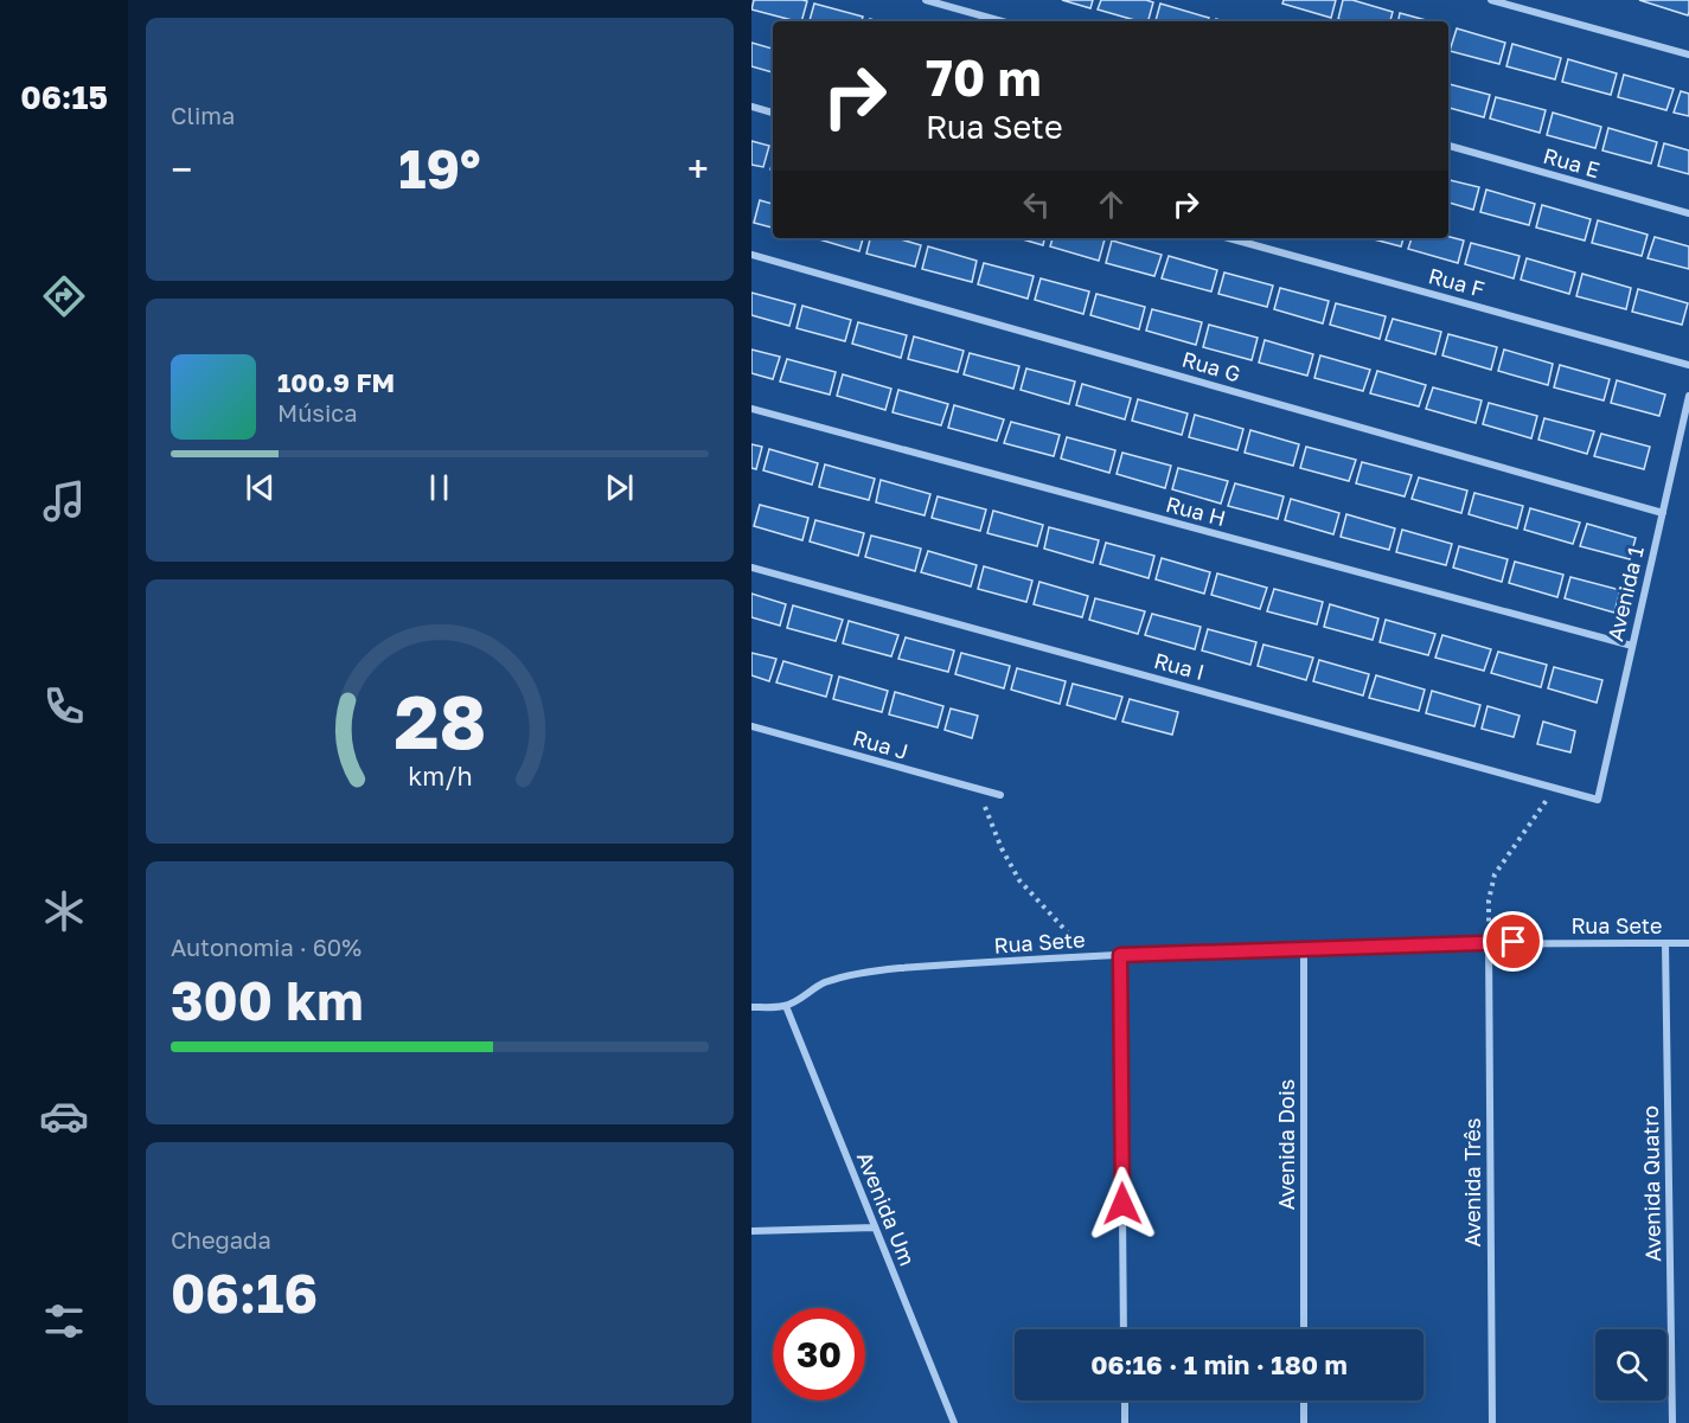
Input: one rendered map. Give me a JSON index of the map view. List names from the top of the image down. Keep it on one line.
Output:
{"streets":{"street":["Rua E","Rua F","Rua G","Rua H","Avenida 1","Rua I","Rua J","Rua Sete","Avenida Dois","Avenida Três","Avenida Quatro","Avenida Um"]},"crossings":[["Rua G","Avenida 1"],["Rua H","Avenida 1"],["Avenida 1","Rua I"],["Rua Sete","Avenida Dois"],["Rua Sete","Avenida Três"],["Rua Sete","Avenida Quatro"],["Rua Sete","Avenida Um"]],"page":{"tabs":"06:15","tile":["Clima",["Autonomia · 60%","300 km"],["Chegada","06:16"]],"turn":["70 m","Rua Sete"],"heat":["−","19°","+"],"song":["100.9 FM","Música"],"limit":"30","trip":"06:16 · 1 min · 180 m","gauge":["28","km/h"]}}
